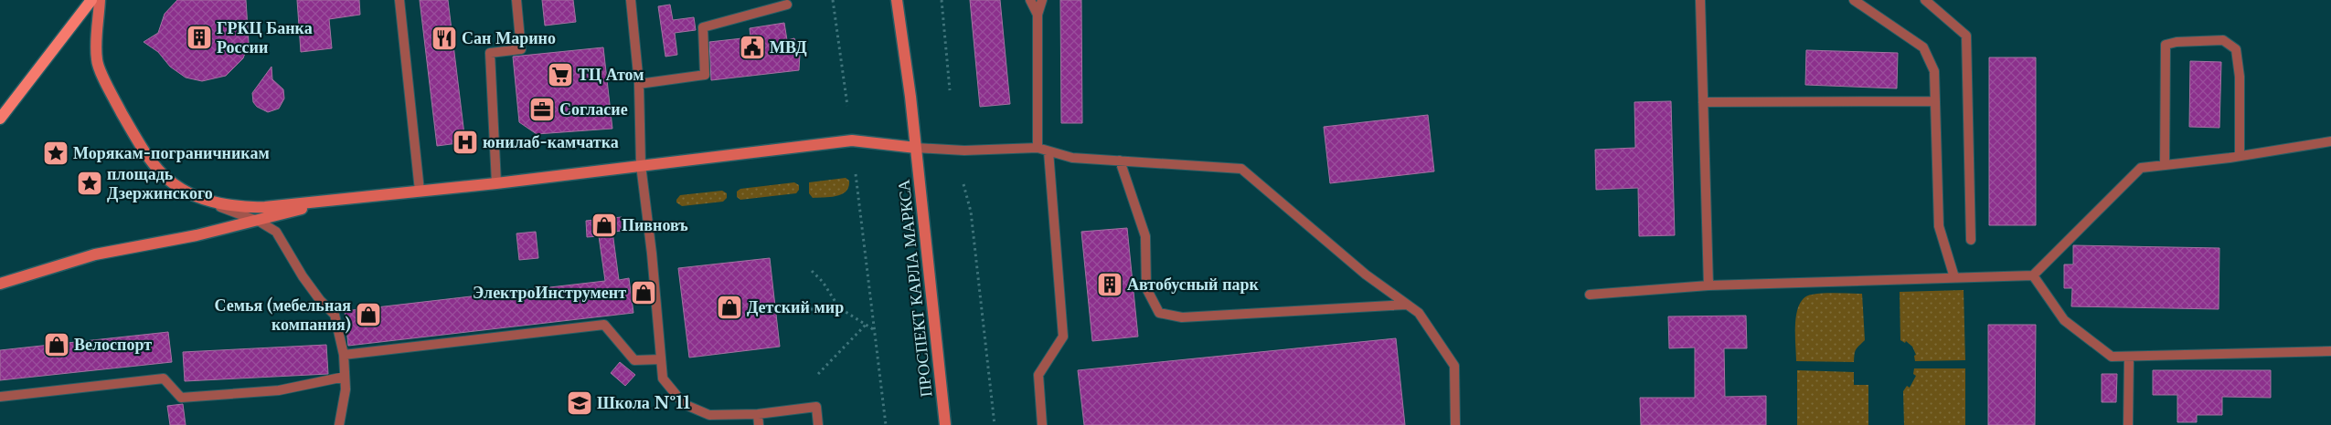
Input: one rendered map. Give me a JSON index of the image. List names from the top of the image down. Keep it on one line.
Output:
{"streets":{"main road":["ПРОСПЕКТ КАРЛА МАРКСА"]},"places":{"building":["ГРКЦ Банка России","Автобусный парк"],"restaurant":["Сан Марино"],"public building":["МВД"],"supermarket":["ТЦ Атом"],"office":["Согласие"],"hospital":["юнилаб-камчатка"],"place":["Морякам-пограничникам","площадь Дзержинского"],"shop":["Пивновъ","ЭлектроИнструмент","Детский мир","Семья (мебельная компания)","Велоспорт"],"school or university":["Школа №11"]}}
